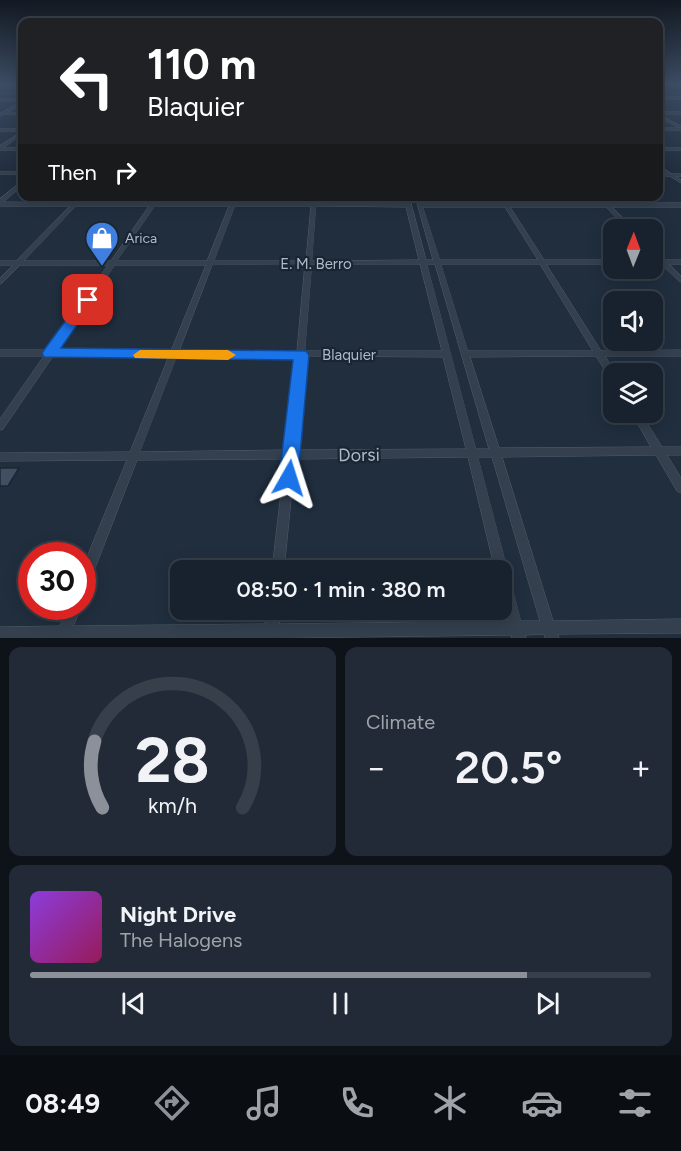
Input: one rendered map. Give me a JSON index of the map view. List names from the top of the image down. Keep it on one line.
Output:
{"streets":{"street":["E. M. Berro","Blaquier","Dorsi"]},"places":{"shop":["Arica"]},"north":"top","page":{"turn":["110 m","Blaquier"],"then":"Then","limit":"30","trip":"08:50 · 1 min · 380 m","tile":"Climate","heat":["−","20.5°","+"],"song":["Night Drive","The Halogens"],"tabs":"08:49","gauge":["28","km/h"]}}
